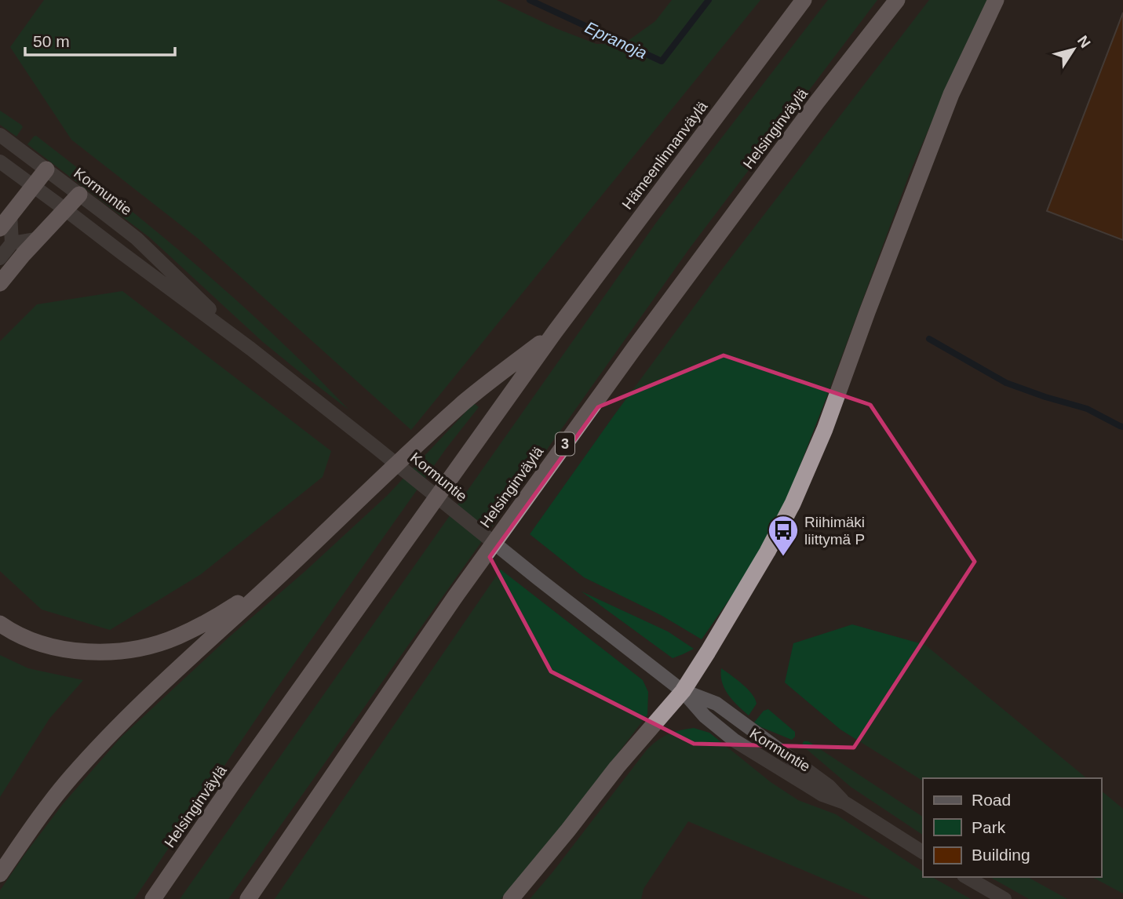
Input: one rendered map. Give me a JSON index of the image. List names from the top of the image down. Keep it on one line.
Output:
{"streets":{"highway":["Helsinginväylä","Hämeenlinnanväylä","3"],"street":["Kormuntie"]},"crossings":[["Helsinginväylä","Hämeenlinnanväylä"]],"water":["Epranoja"],"places":{"bus stop":["Riihimäki liittymä P"]},"legend":["Road","Park","Building"],"scale_bar":"50 m","north":"top right"}
